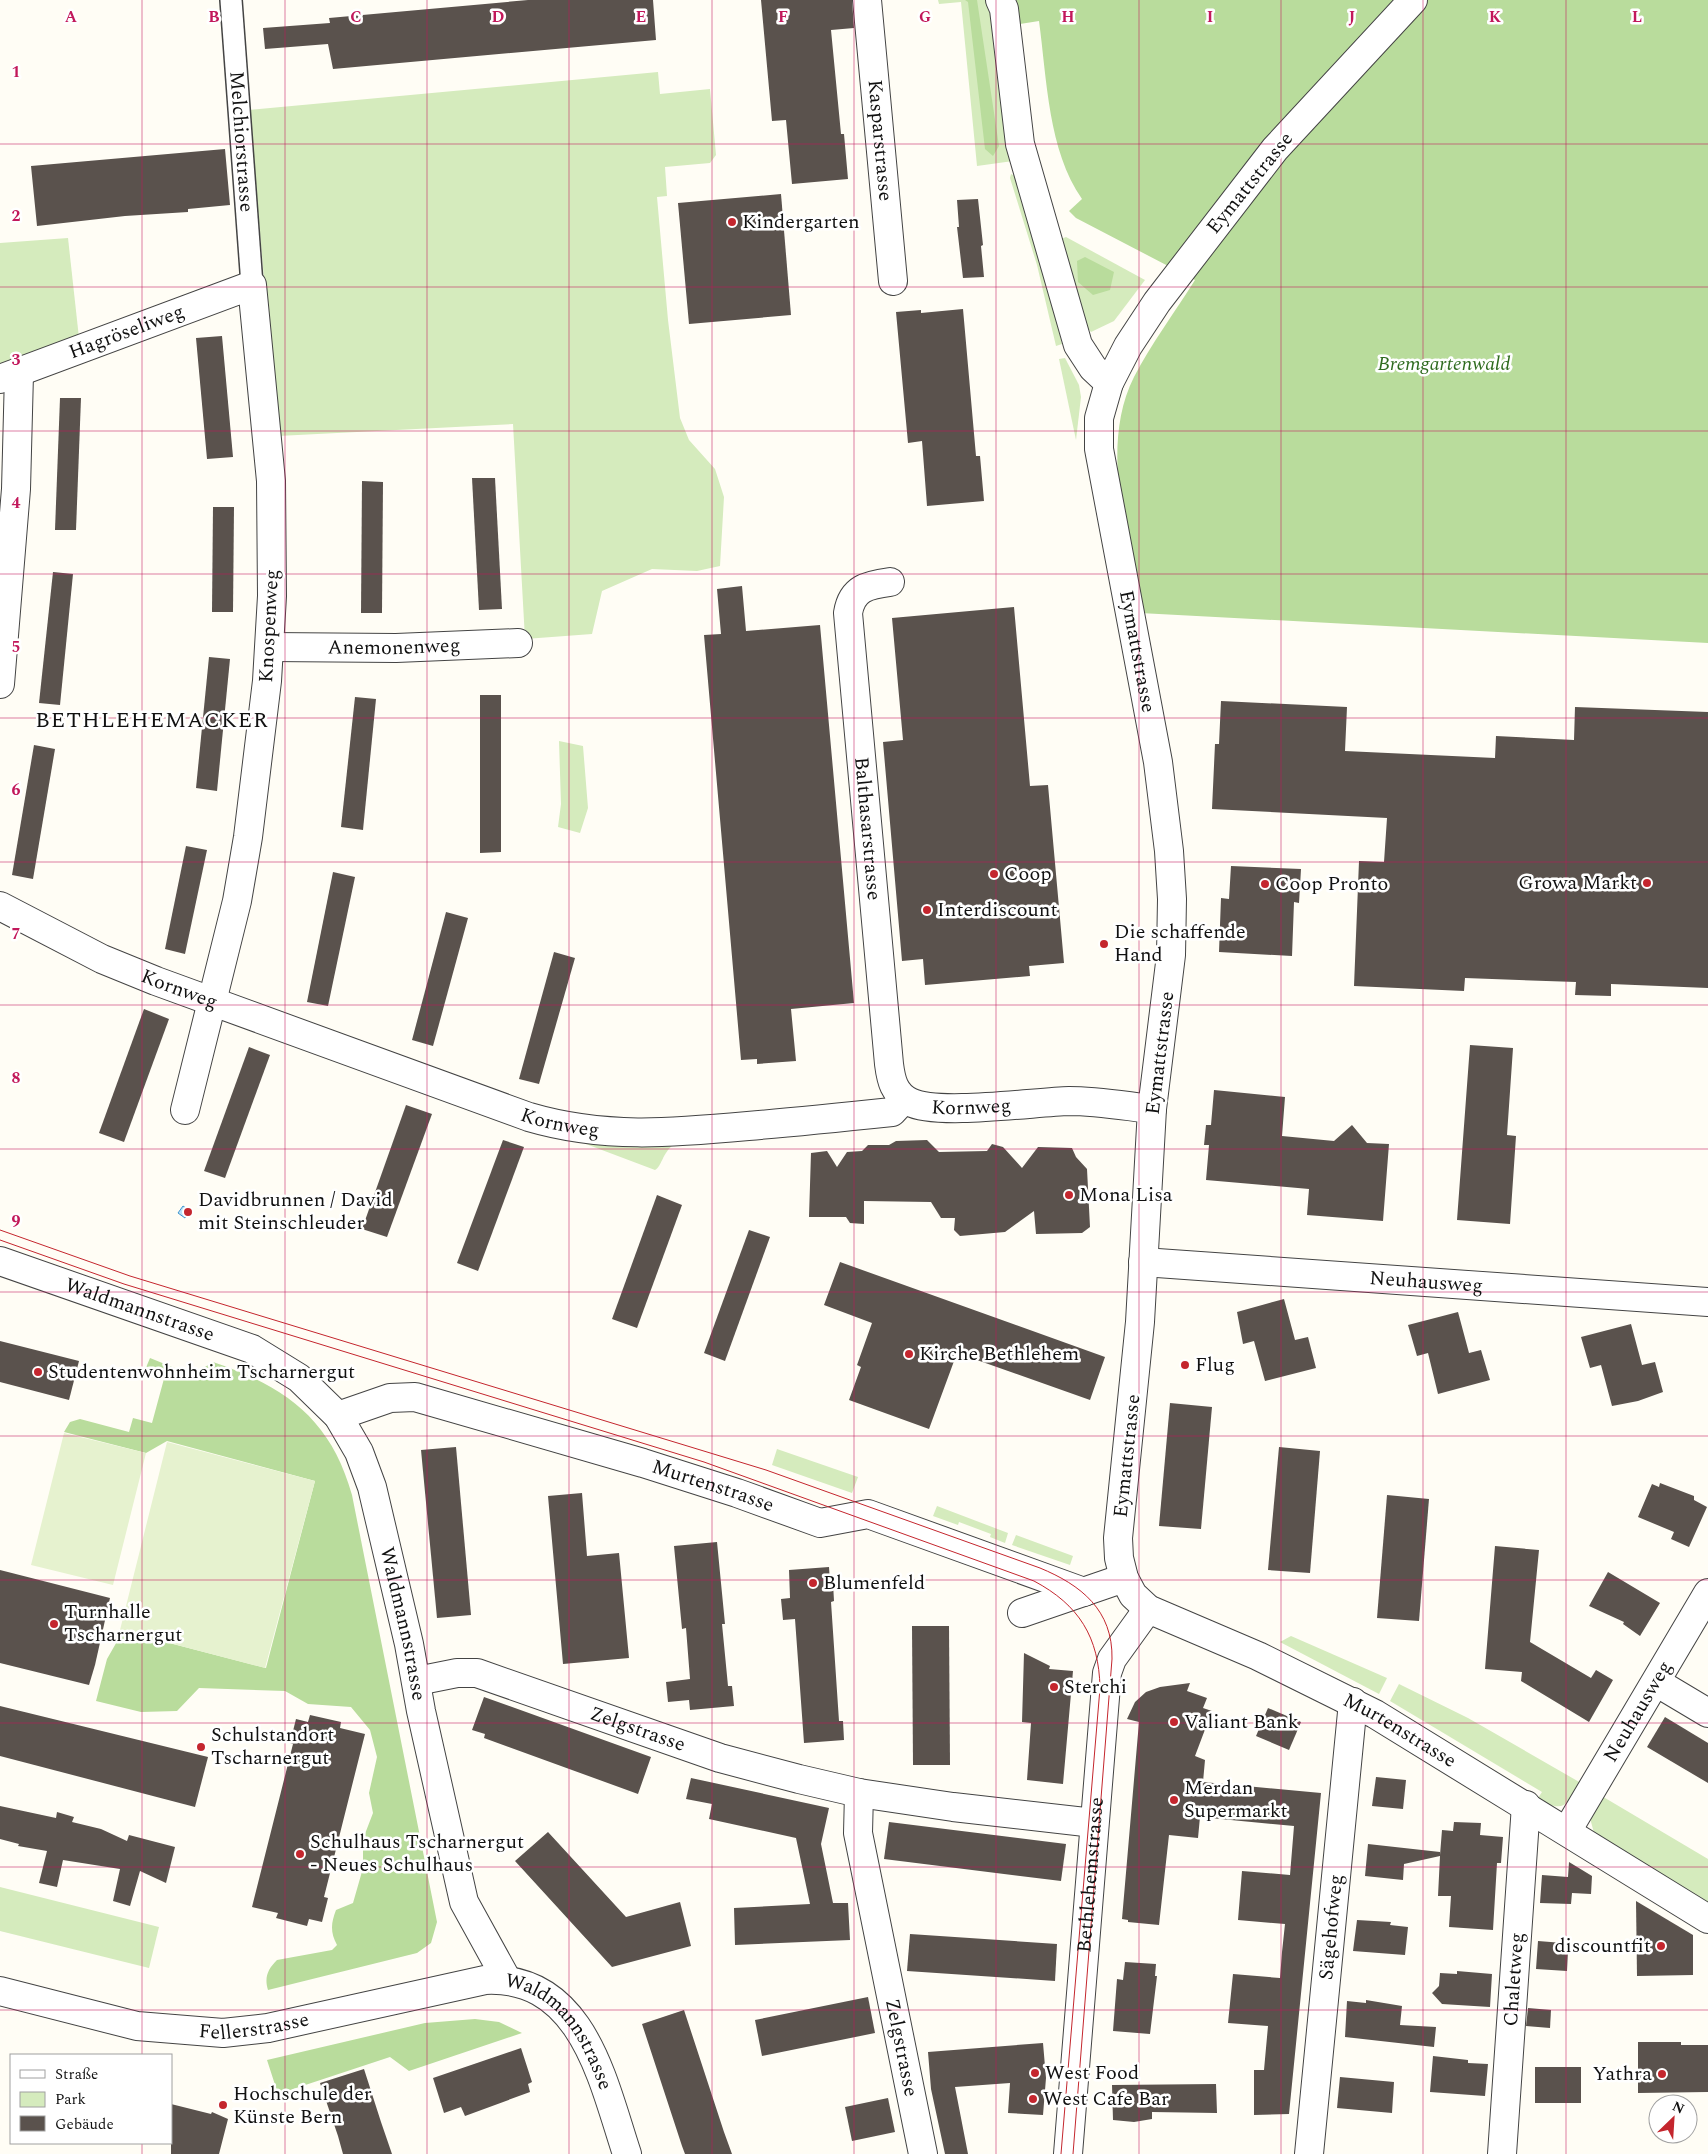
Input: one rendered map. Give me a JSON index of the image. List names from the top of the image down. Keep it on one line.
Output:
{"streets":{"street":["Kasparstrasse","Melchiorstrasse","Eymattstrasse","Hagröseliweg","Knospenweg","Anemonenweg","Balthasarstrasse","Kornweg","Neuhausweg","Waldmannstrasse","Murtenstrasse","Zelgstrasse","Bethlehemstrasse","Sägehofweg","Chaletweg","Fellerstrasse"]},"crossings":[["Melchiorstrasse","Hagröseliweg"],["Melchiorstrasse","Knospenweg"],["Eymattstrasse","Kornweg"],["Eymattstrasse","Neuhausweg"],["Eymattstrasse","Murtenstrasse"],["Hagröseliweg","Knospenweg"],["Knospenweg","Anemonenweg"],["Knospenweg","Kornweg"],["Balthasarstrasse","Kornweg"],["Neuhausweg","Murtenstrasse"],["Waldmannstrasse","Murtenstrasse"],["Waldmannstrasse","Zelgstrasse"],["Waldmannstrasse","Fellerstrasse"],["Murtenstrasse","Bethlehemstrasse"],["Murtenstrasse","Sägehofweg"],["Murtenstrasse","Chaletweg"],["Zelgstrasse","Bethlehemstrasse"]],"districts":["BETHLEHEMACKER"],"parks":["Bremgartenwald"],"places":["Kindergarten","Coop","Growa Markt","Coop Pronto","Interdiscount","Die schaffende Hand","Mona Lisa","Davidbrunnen / David mit Steinschleuder","Kirche Bethlehem","Flug","Studentenwohnheim Tscharnergut","Blumenfeld","Turnhalle Tscharnergut","Sterchi","Valiant Bank","Schulstandort Tscharnergut","Merdan Supermarkt","Schulhaus Tscharnergut - Neues Schulhaus","discountfit","West Food","Yathra","West Cafe Bar","Hochschule der Künste Bern"],"legend":["Straße","Park","Gebäude"],"north":"top right","grid":{"columns":["A","B","C","D","E","F","G","H","I","J","K","L"],"rows":["1","2","3","4","5","6","7","8","9"]}}
